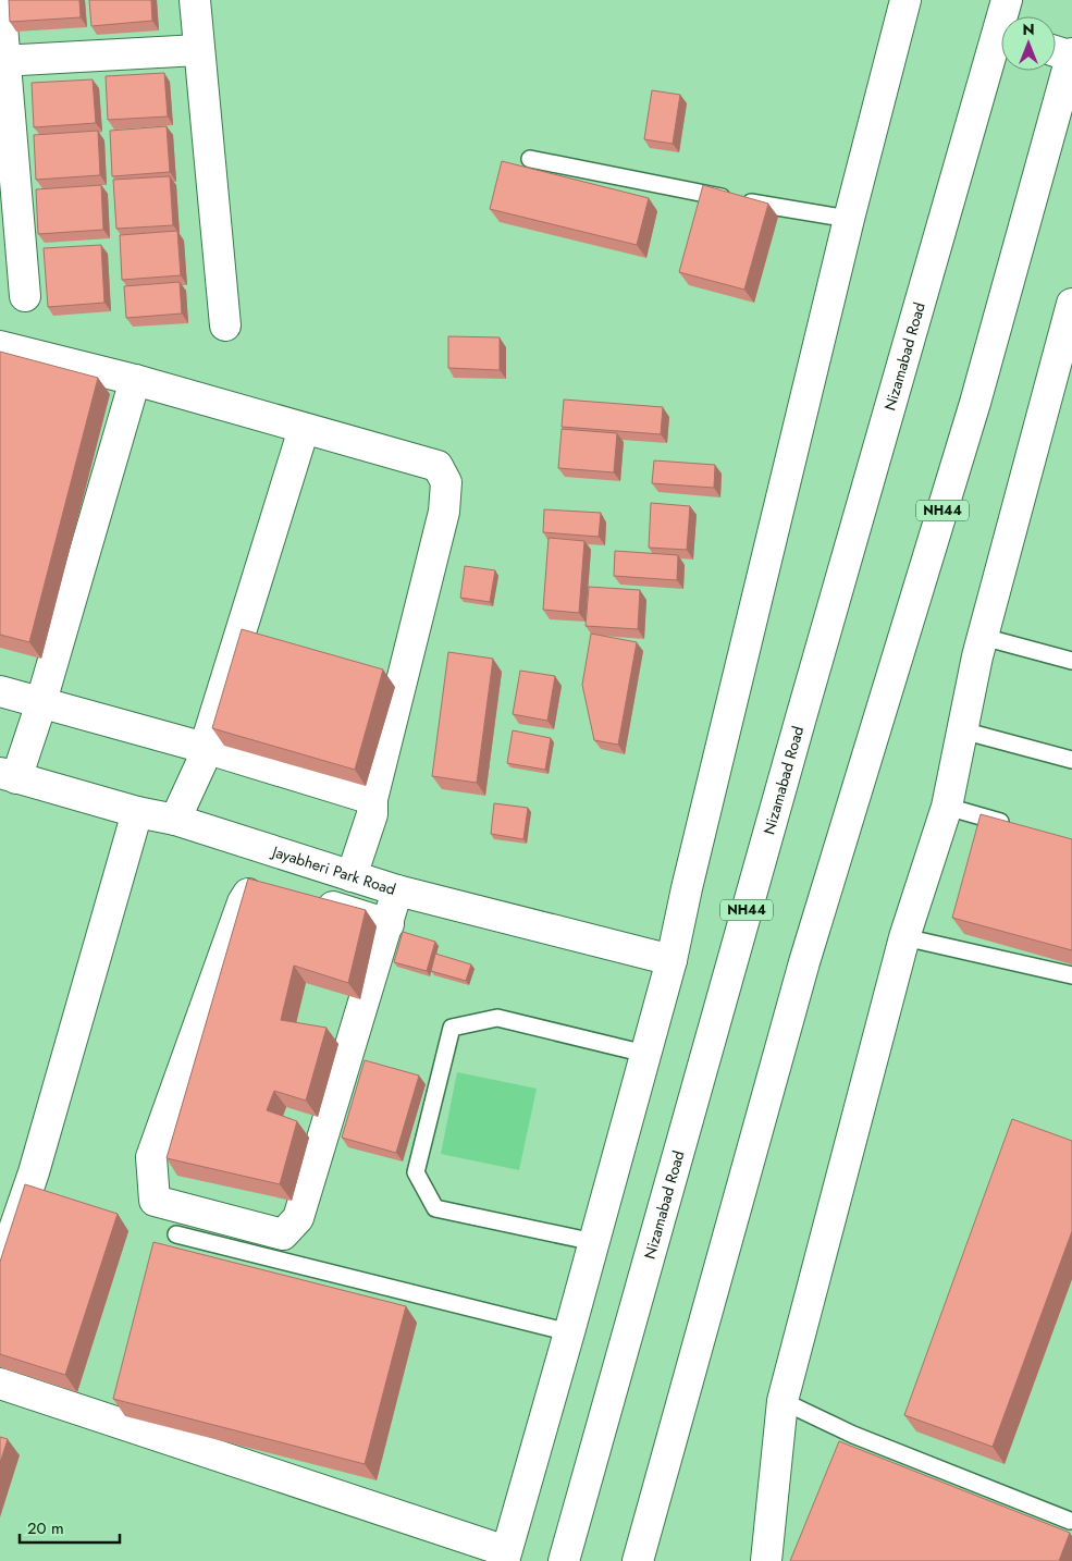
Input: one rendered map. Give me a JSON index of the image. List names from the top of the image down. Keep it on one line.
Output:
{"streets":{"main road":["Nizamabad Road","NH44","Jayabheri Park Road"]},"scale_bar":"20 m","north":"top"}
